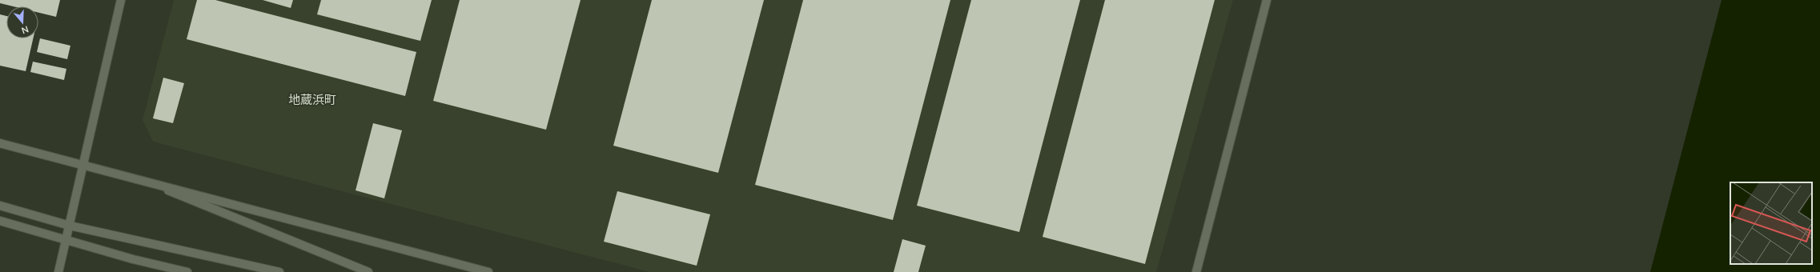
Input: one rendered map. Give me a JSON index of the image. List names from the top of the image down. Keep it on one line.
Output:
{"districts":["地蔵浜町"],"north":"bottom"}
